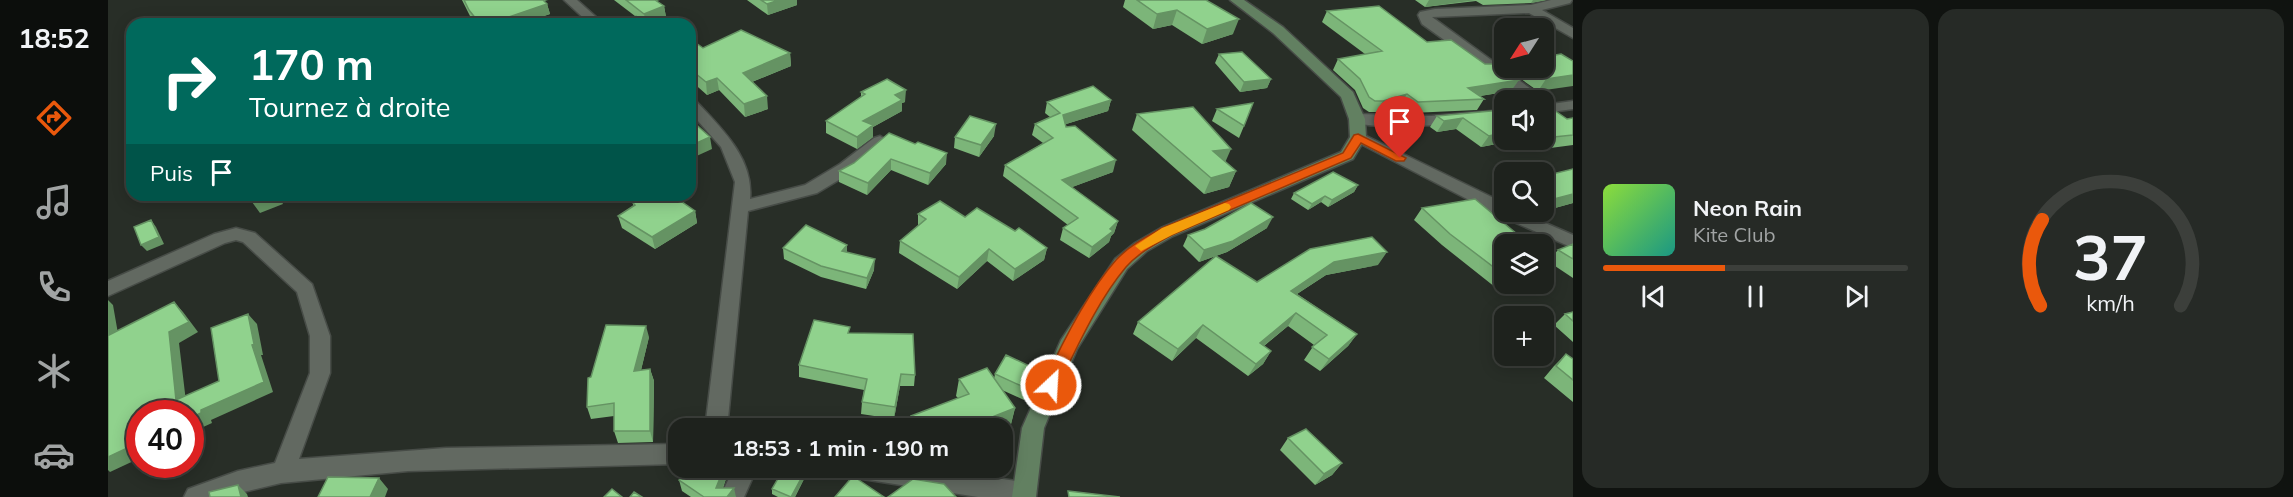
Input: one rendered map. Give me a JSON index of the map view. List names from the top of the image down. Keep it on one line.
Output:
{"north":"bottom left","page":{"tabs":"18:52","map_buttons":"+","turn":["170 m","Tournez à droite"],"then":"Puis","song":["Neon Rain","Kite Club"],"limit":"40","trip":"18:53 · 1 min · 190 m","gauge":["37","km/h"]}}
